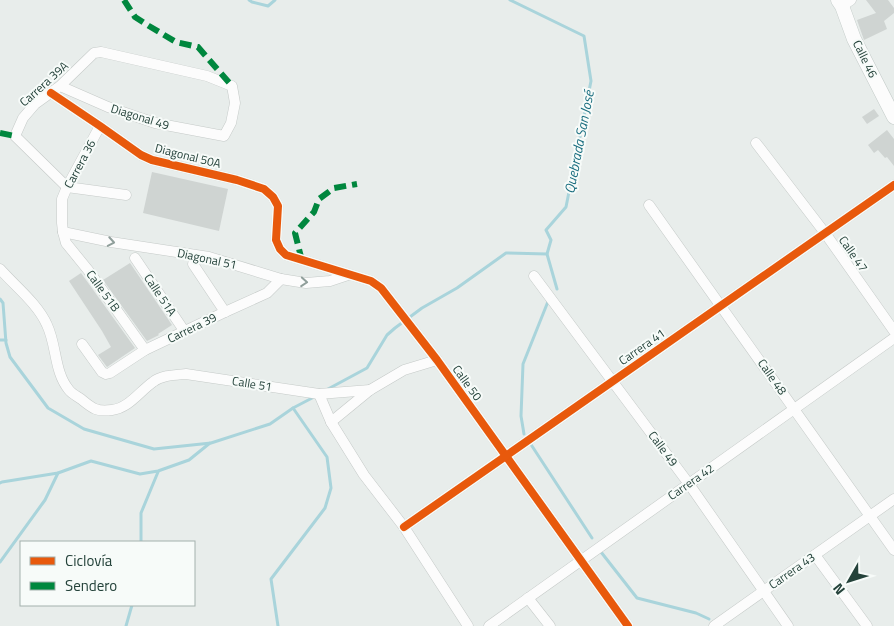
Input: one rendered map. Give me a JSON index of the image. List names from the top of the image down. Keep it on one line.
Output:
{"streets":{"street":["Calle 46","Carrera 39A","Diagonal 49","Diagonal 50A","Carrera 36","Calle 47","Diagonal 51","Calle 51B","Calle 51A","Carrera 39","Carrera 41","Calle 48","Calle 50","Calle 51","Calle 49","Carrera 42","Carrera 43"]},"crossings":[["Carrera 39A","Diagonal 49"],["Carrera 39A","Diagonal 50A"],["Carrera 39A","Carrera 36"],["Diagonal 50A","Carrera 36"],["Diagonal 50A","Calle 50"],["Carrera 36","Diagonal 51"],["Carrera 36","Calle 51B"],["Calle 47","Carrera 41"],["Diagonal 51","Calle 51B"],["Diagonal 51","Carrera 39"],["Diagonal 51","Calle 50"],["Calle 51B","Carrera 39"],["Calle 51A","Carrera 39"],["Carrera 41","Calle 48"],["Carrera 41","Calle 50"],["Carrera 41","Calle 49"],["Calle 48","Carrera 42"],["Calle 48","Carrera 43"],["Calle 50","Carrera 42"],["Calle 49","Carrera 42"],["Calle 49","Carrera 43"]],"one_way":["Diagonal 51"],"water":["Quebrada San José"],"legend":["Ciclovía","Sendero"],"north":"bottom left"}
